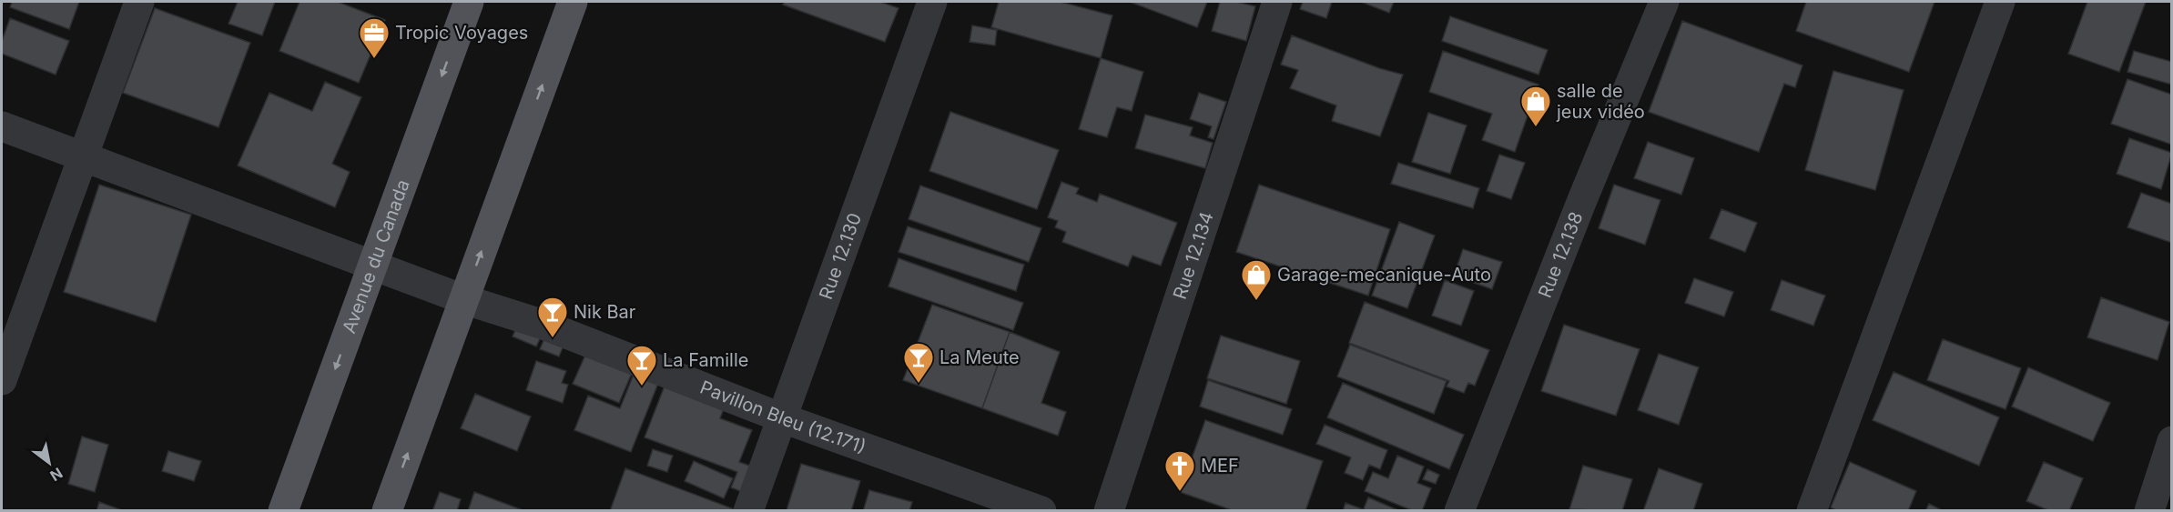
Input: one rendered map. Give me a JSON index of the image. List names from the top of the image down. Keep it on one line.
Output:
{"streets":{"main road":["Avenue du Canada"],"street":["Rue 12.134","Rue 12.138","Rue 12.130","Pavillon Bleu (12.171)"]},"crossings":[["Avenue du Canada","Pavillon Bleu (12.171)"],["Rue 12.130","Pavillon Bleu (12.171)"]],"places":{"office":["Tropic Voyages"],"shop":["salle de jeux vidéo","Garage-mecanique-Auto"],"bar":["Nik Bar","La Meute","La Famille"],"church":["MEF"]},"north":"bottom right"}
